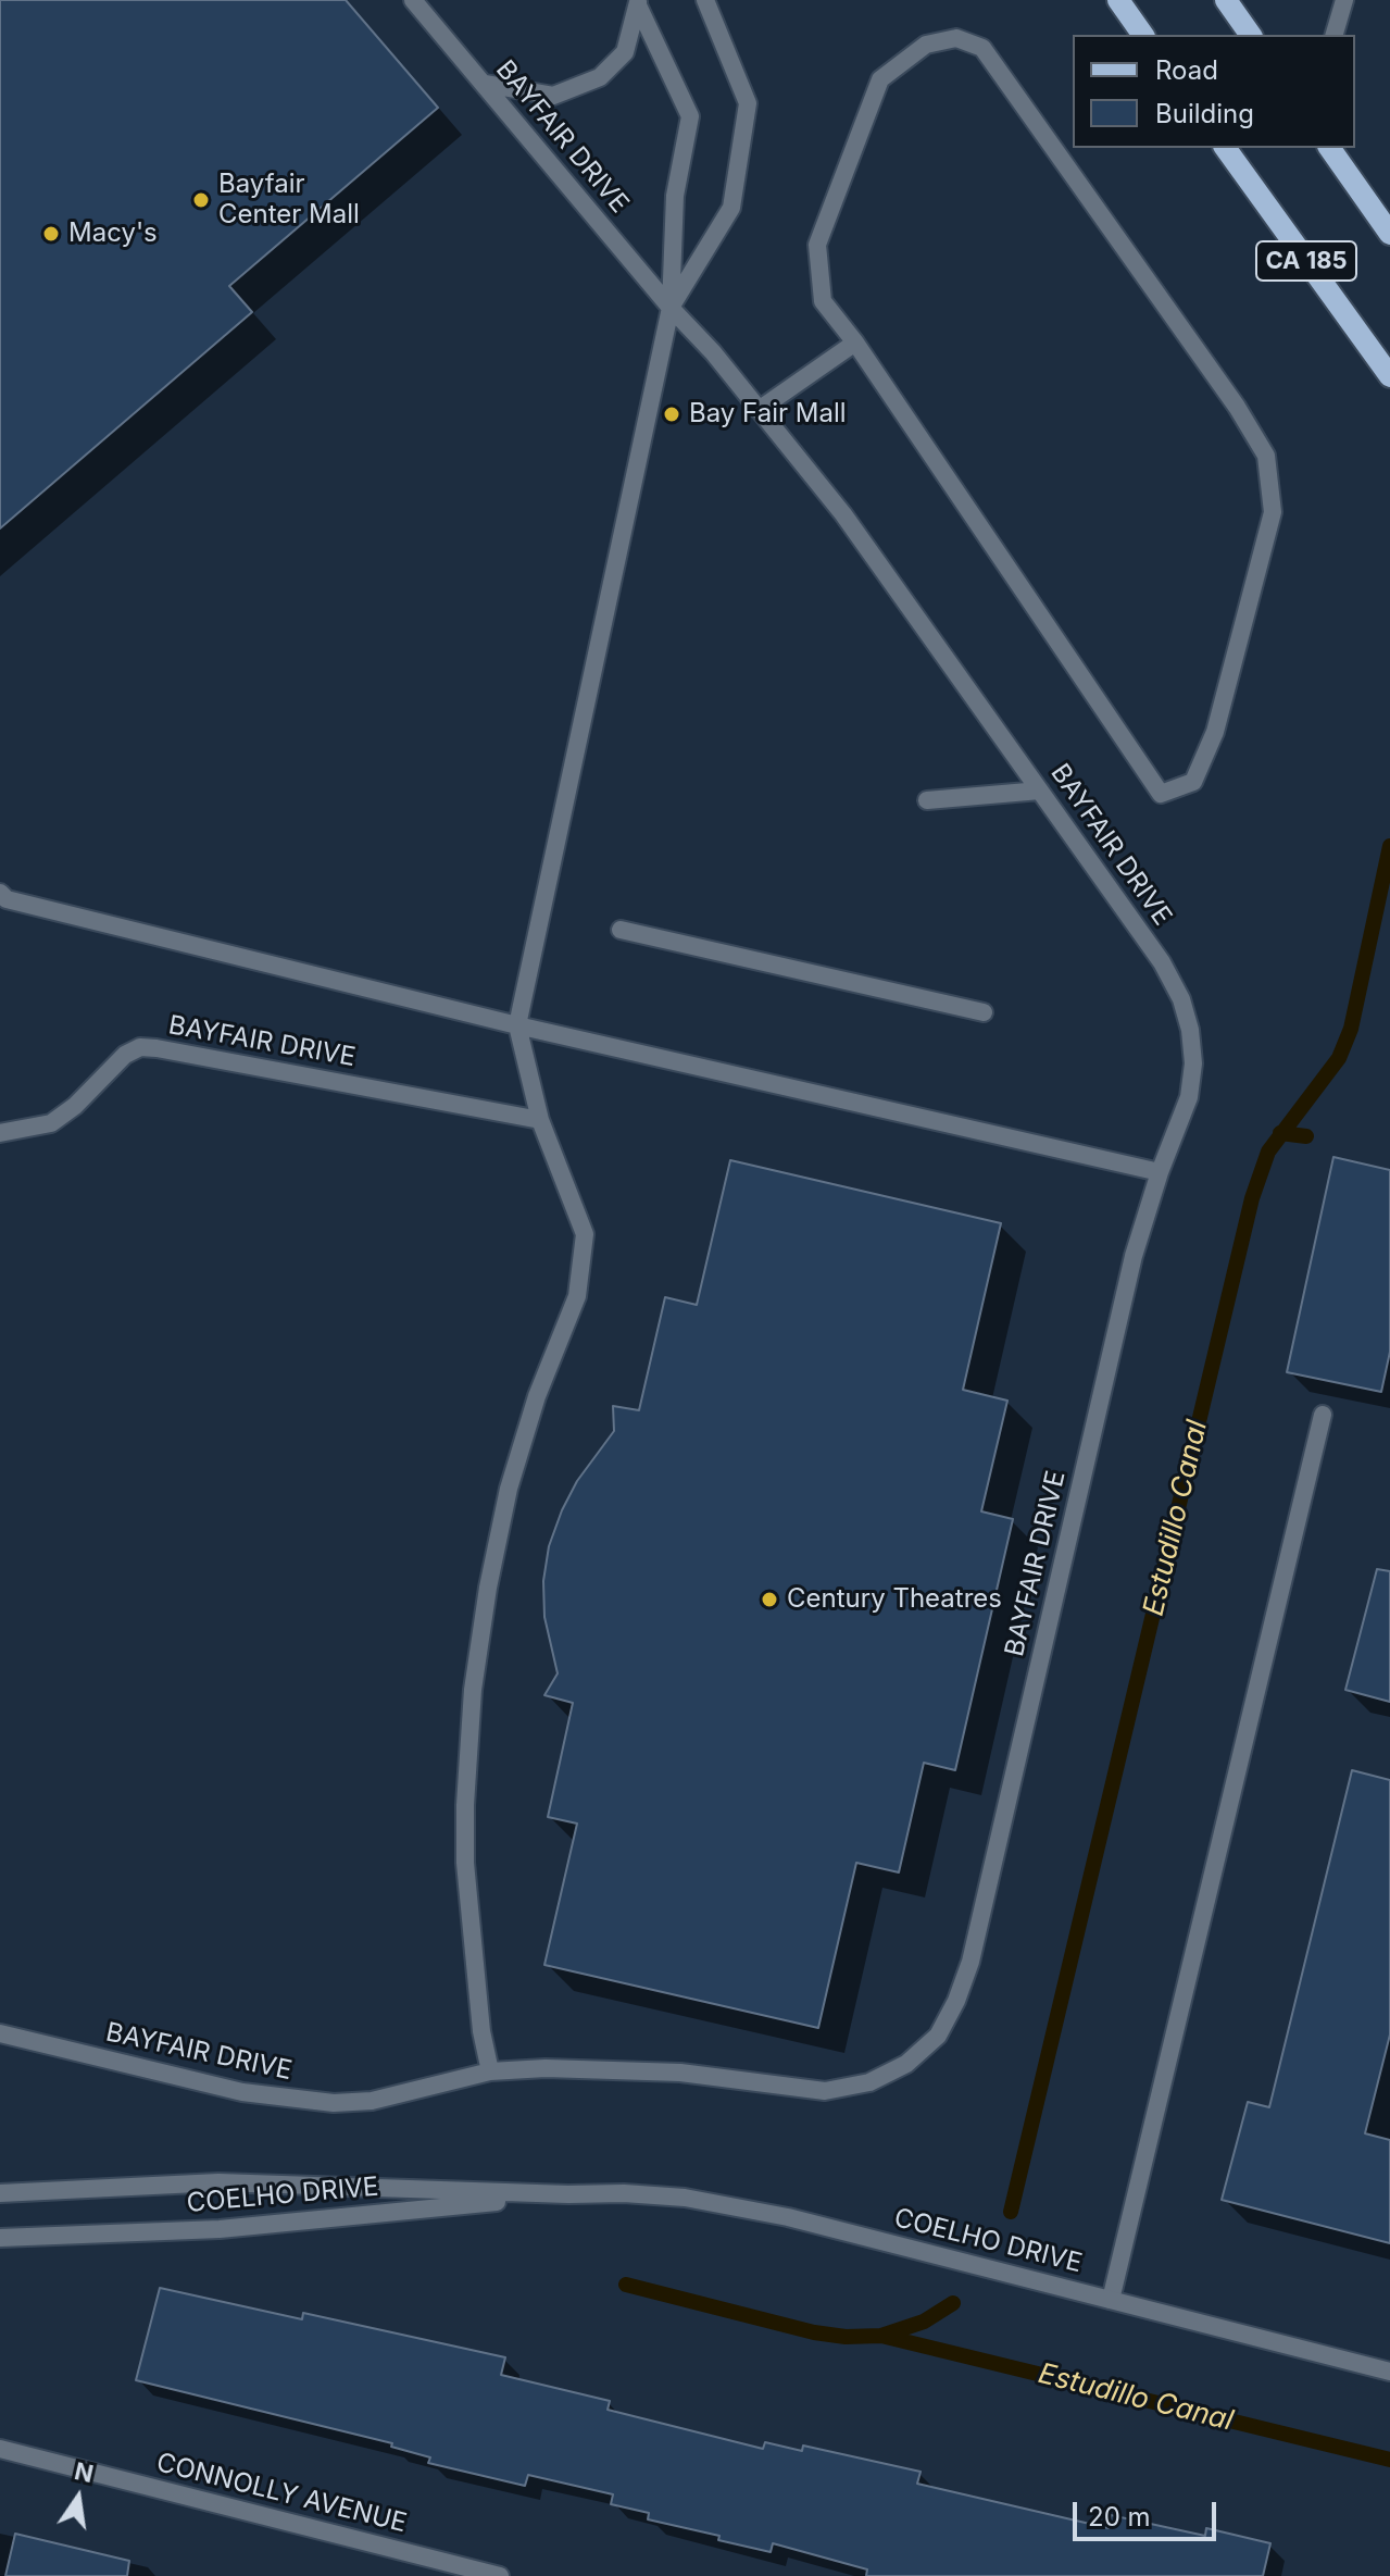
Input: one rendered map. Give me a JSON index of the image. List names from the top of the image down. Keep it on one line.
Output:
{"streets":{"main road":["CA 185"],"street":["BAYFAIR DRIVE","COELHO DRIVE","CONNOLLY AVENUE"]},"water":["Estudillo Canal"],"places":["Bayfair Center Mall","Macy's","Bay Fair Mall","Century Theatres"],"legend":["Road","Building"],"scale_bar":"20 m","north":"top"}
